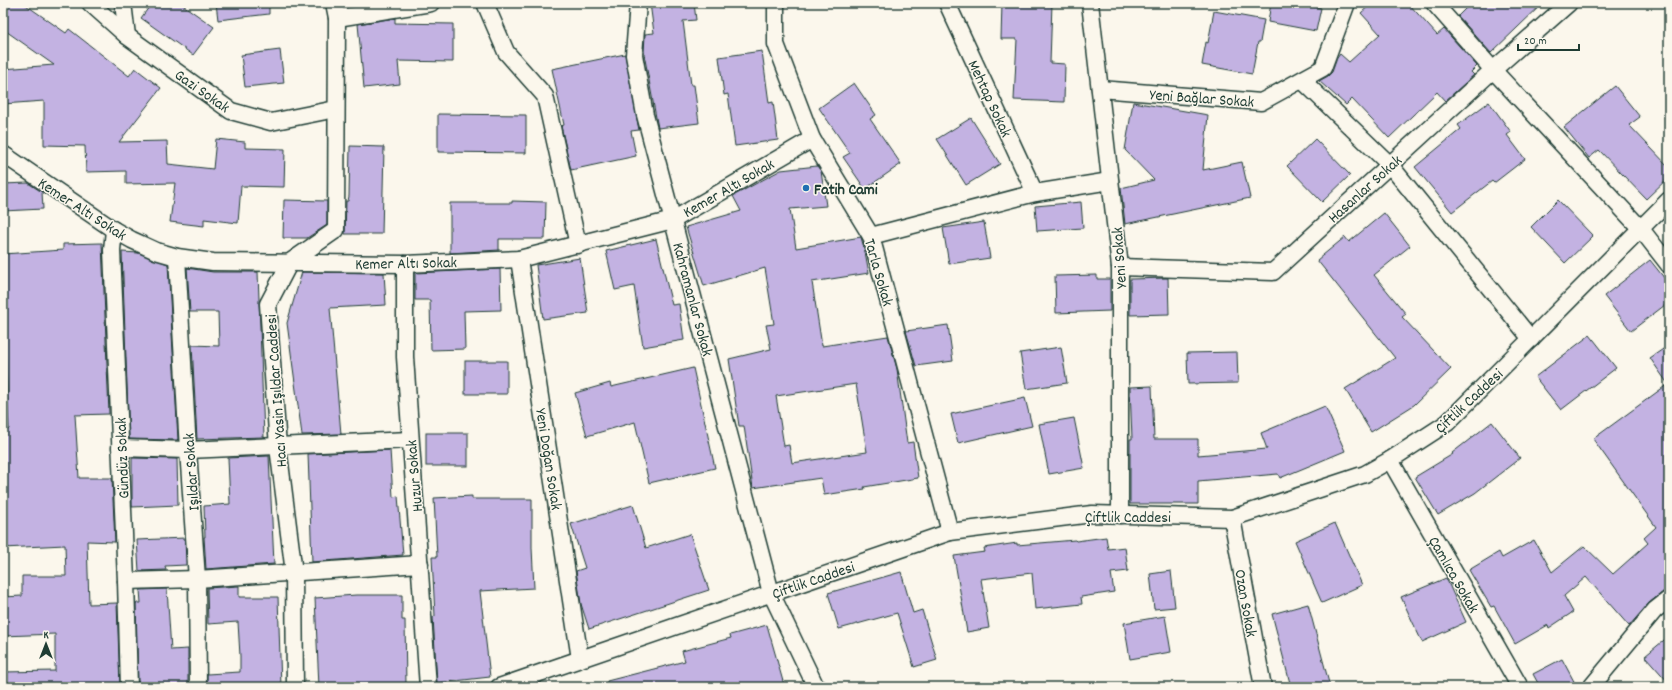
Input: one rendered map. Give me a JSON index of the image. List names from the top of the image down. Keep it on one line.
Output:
{"streets":{"street":["Gazi Sokak","Yeni Bağlar Sokak","Mehtap Sokak","Kemer Altı Sokak","Hasanlar Sokak","Yeni Sokak","Tarla Sokak","Kahramanlar Sokak","Hacı Yasin Işıldar Caddesi","Çiftlik Caddesi","Gündüz Sokak","Yeni Doğan Sokak","Işıldar Sokak","Huzur Sokak","Çamlıca Sokak","Ozan Sokak"]},"crossings":[["Gazi Sokak","Hacı Yasin Işıldar Caddesi"],["Yeni Bağlar Sokak","Yeni Sokak"],["Kemer Altı Sokak","Tarla Sokak"],["Kemer Altı Sokak","Kahramanlar Sokak"],["Kemer Altı Sokak","Hacı Yasin Işıldar Caddesi"],["Kemer Altı Sokak","Gündüz Sokak"],["Kemer Altı Sokak","Yeni Doğan Sokak"],["Kemer Altı Sokak","Işıldar Sokak"],["Kemer Altı Sokak","Huzur Sokak"],["Hasanlar Sokak","Yeni Sokak"],["Yeni Sokak","Çiftlik Caddesi"],["Tarla Sokak","Çiftlik Caddesi"],["Kahramanlar Sokak","Çiftlik Caddesi"],["Çiftlik Caddesi","Yeni Doğan Sokak"],["Çiftlik Caddesi","Çamlıca Sokak"],["Çiftlik Caddesi","Ozan Sokak"]],"places":["Fatih Cami"],"scale_bar":"20 m","north":"top"}
